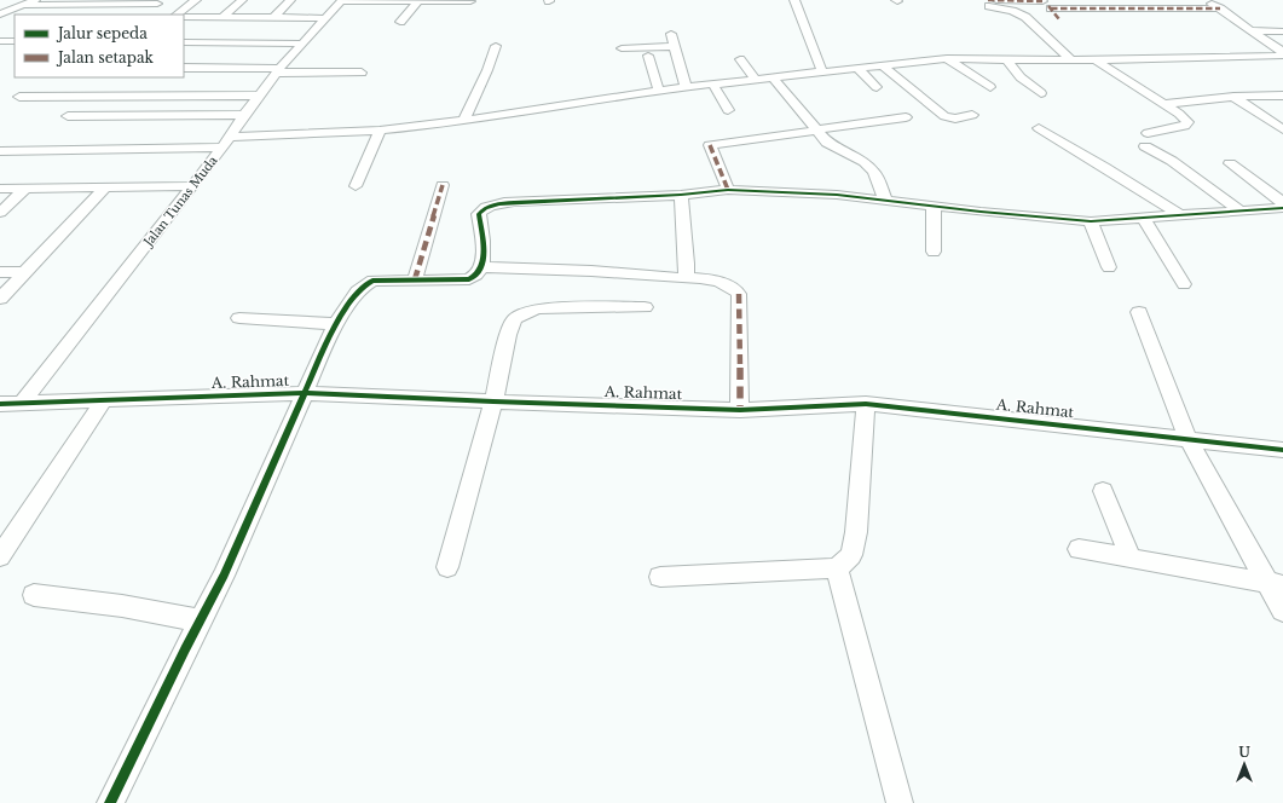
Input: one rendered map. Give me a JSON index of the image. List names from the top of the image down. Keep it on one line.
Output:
{"streets":{"street":["Jalan Tunas Muda","A. Rahmat"]},"crossings":[["Jalan Tunas Muda","A. Rahmat"]],"legend":["Jalur sepeda","Jalan setapak"],"north":"top"}
